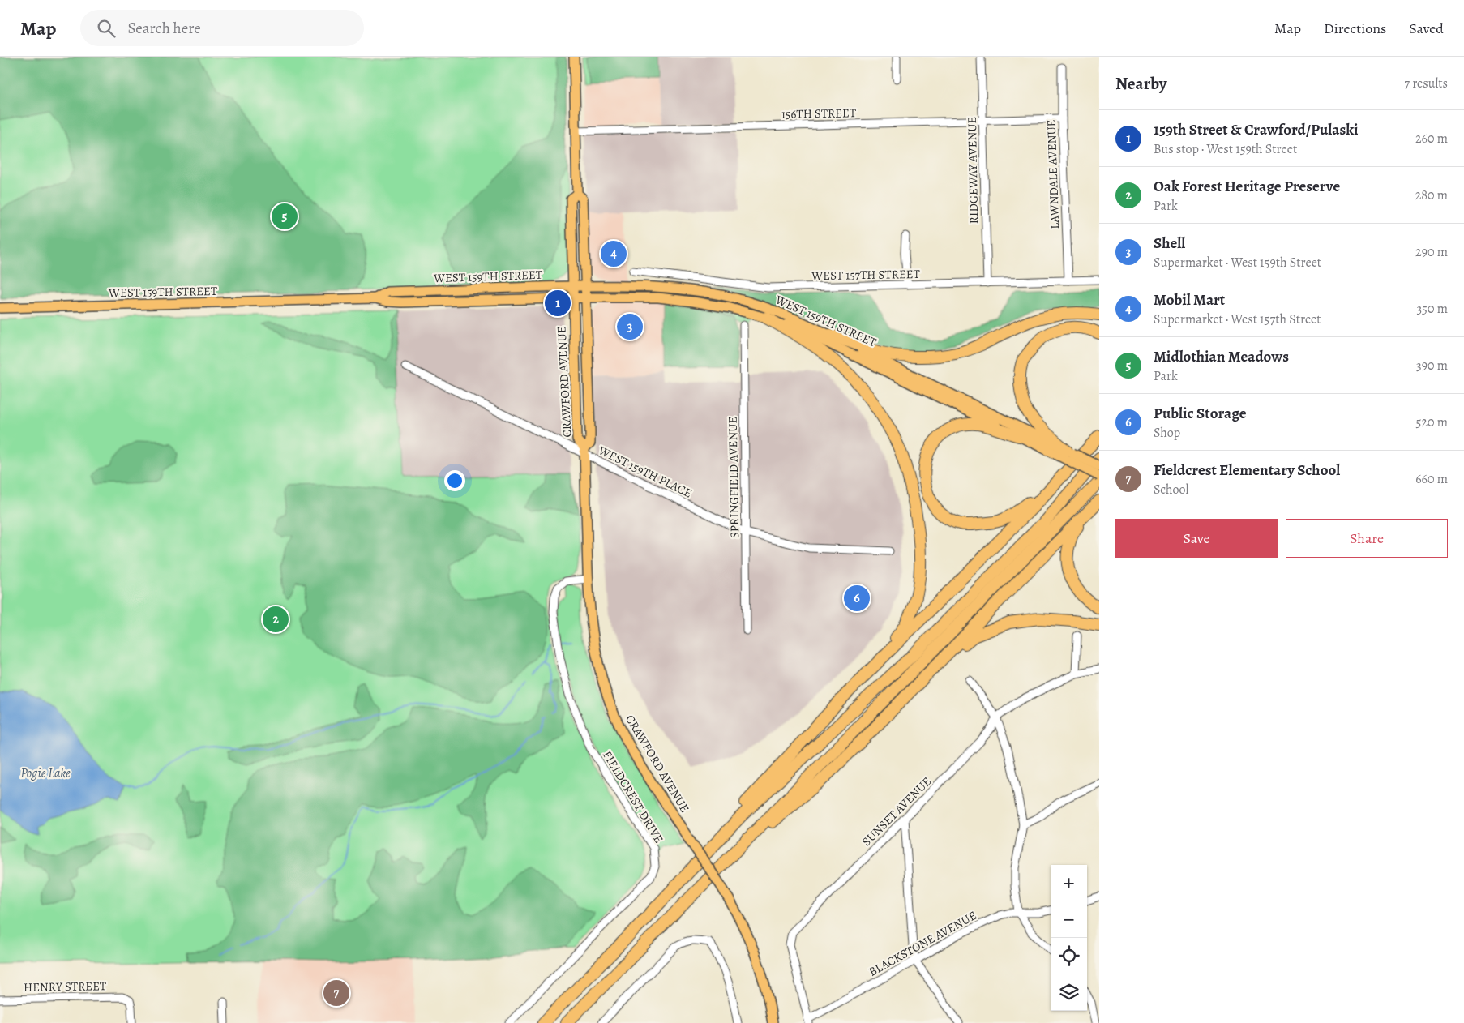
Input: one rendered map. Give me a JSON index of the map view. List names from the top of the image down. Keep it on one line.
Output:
{"streets":{"main road":["WEST 159TH STREET","CRAWFORD AVENUE"],"street":["156TH STREET","RIDGEWAY AVENUE","LAWNDALE AVENUE","WEST 157TH STREET","WEST 159TH PLACE","SPRINGFIELD AVENUE","FIELDCREST DRIVE","SUNSET AVENUE","BLACKSTONE AVENUE","HENRY STREET"]},"crossings":[["156TH STREET","RIDGEWAY AVENUE"],["156TH STREET","LAWNDALE AVENUE"],["156TH STREET","CRAWFORD AVENUE"],["RIDGEWAY AVENUE","WEST 157TH STREET"],["LAWNDALE AVENUE","WEST 157TH STREET"],["WEST 159TH STREET","CRAWFORD AVENUE"],["CRAWFORD AVENUE","WEST 159TH PLACE"],["CRAWFORD AVENUE","FIELDCREST DRIVE"],["WEST 159TH PLACE","SPRINGFIELD AVENUE"],["SUNSET AVENUE","BLACKSTONE AVENUE"]],"water":["Pogie Lake"],"page":{"header":"Map","search":"Search here","nav":["Map","Directions","Saved"],"heading":["Nearby","7 results"],"list":[{"mark":"1","name":"159th Street & Crawford/Pulaski","note":"Bus stop · West 159th Street","value":"260 m"},{"mark":"2","name":"Oak Forest Heritage Preserve","note":"Park","value":"280 m"},{"mark":"3","name":"Shell","note":"Supermarket · West 159th Street","value":"290 m"},{"mark":"4","name":"Mobil Mart","note":"Supermarket · West 157th Street","value":"350 m"},{"mark":"5","name":"Midlothian Meadows","note":"Park","value":"390 m"},{"mark":"6","name":"Public Storage","note":"Shop","value":"520 m"},{"mark":"7","name":"Fieldcrest Elementary School","note":"School","value":"660 m"}],"pins":["5","4","1","3","6","2","7"],"buttons":["Save","Share"],"map_buttons":["+","−"]}}
